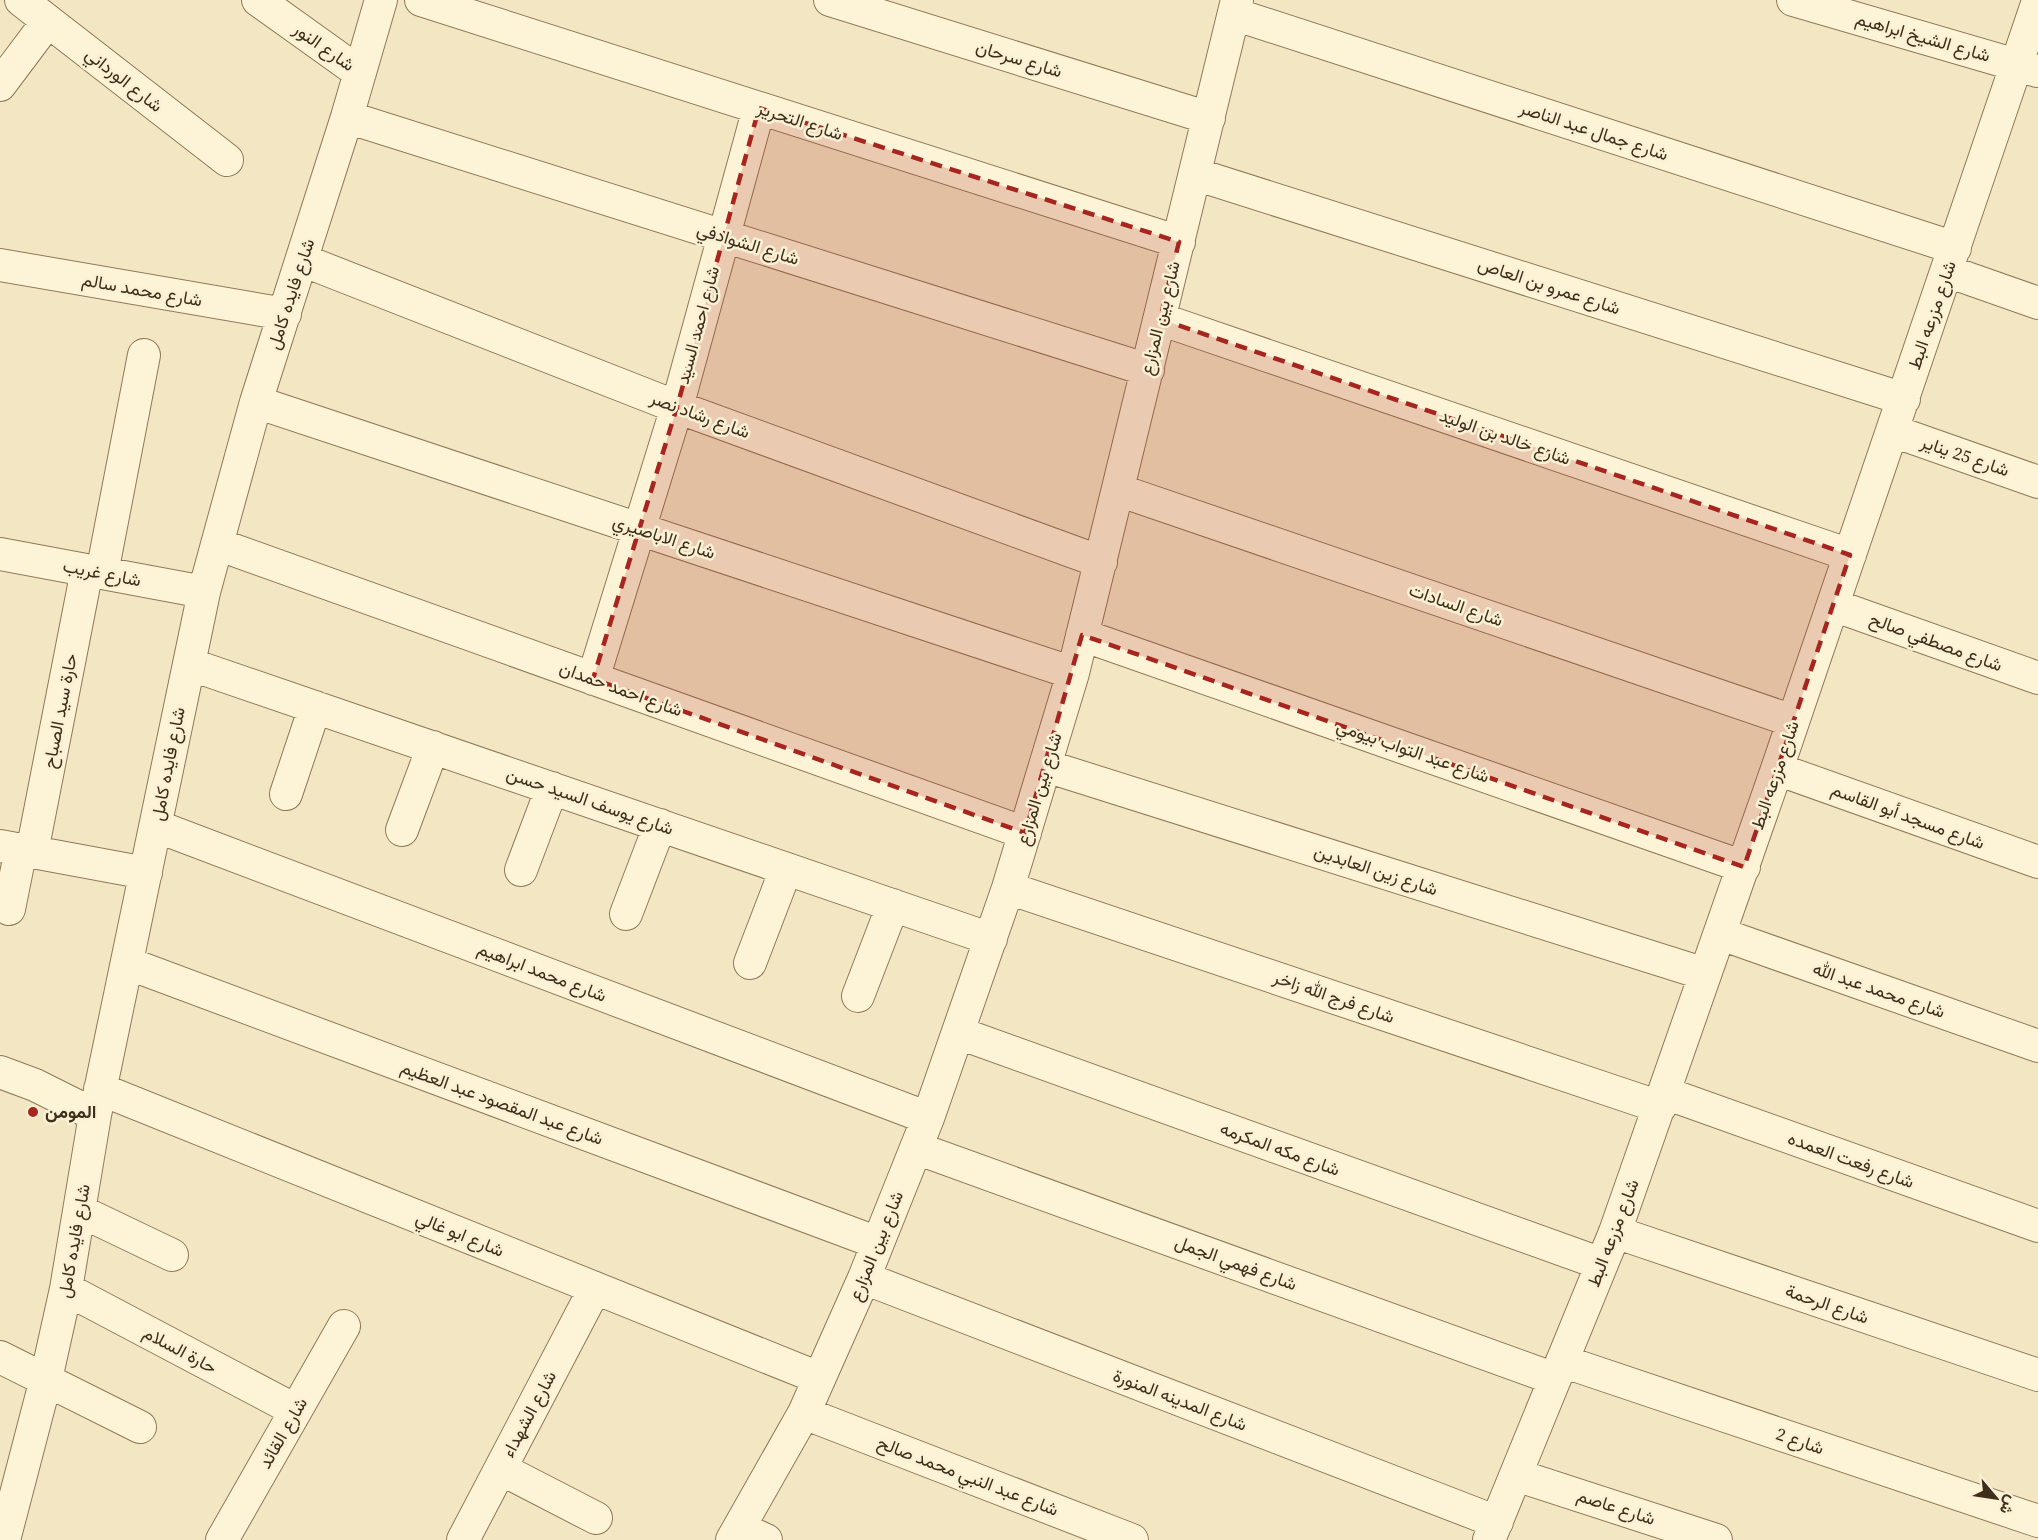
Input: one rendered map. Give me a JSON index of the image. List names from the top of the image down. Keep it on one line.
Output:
{"streets":{"street":["شارع الشيخ ابراهيم","شارع النور","شارع سرحان","شارع الورداني","شارع التحرير","شارع جمال عبد الناصر","شارع الشوادفي","شارع عمرو بن العاص","شارع محمد سالم","شارع فايده كامل","شارع مزرعه البط","شارع بين المزارع","شارع احمد السيد","شارع رشاد نصر","شارع خالد بن الوليد","شارع 25 يناير","شارع الاباصيري","شارع غريب","شارع السادات","شارع مصطفي صالح","شارع احمد حمدان","حارة سيد الصباح","شارع عبد التواب بيومي","شارع يوسف السيد حسن","شارع مسجد أبو القاسم","شارع زين العابدين","شارع محمد ابراهيم","شارع محمد عبد الله","شارع فرج الله زاخر","شارع عبد المقصود عبد العظيم","شارع مكه المكرمه","شارع رفعت العمده","شارع ابو غالي","شارع فهمي الجمل","شارع الرحمة","حارة السلام","شارع المدينه المنورة","شارع الشهداء","شارع القائد","شارع 2","شارع عبد النبي محمد صالح","شارع عاصم"]},"crossings":[["شارع الشيخ ابراهيم","شارع مزرعه البط"],["شارع النور","شارع فايده كامل"],["شارع سرحان","شارع بين المزارع"],["شارع التحرير","شارع بين المزارع"],["شارع التحرير","شارع احمد السيد"],["شارع جمال عبد الناصر","شارع مزرعه البط"],["شارع جمال عبد الناصر","شارع بين المزارع"],["شارع الشوادفي","شارع فايده كامل"],["شارع الشوادفي","شارع بين المزارع"],["شارع الشوادفي","شارع احمد السيد"],["شارع عمرو بن العاص","شارع مزرعه البط"],["شارع عمرو بن العاص","شارع بين المزارع"],["شارع محمد سالم","شارع فايده كامل"],["شارع فايده كامل","شارع رشاد نصر"],["شارع فايده كامل","شارع الاباصيري"],["شارع فايده كامل","شارع غريب"],["شارع فايده كامل","شارع احمد حمدان"],["شارع فايده كامل","شارع يوسف السيد حسن"],["شارع فايده كامل","شارع محمد ابراهيم"],["شارع فايده كامل","شارع عبد المقصود عبد العظيم"],["شارع فايده كامل","شارع ابو غالي"],["شارع فايده كامل","حارة السلام"],["شارع مزرعه البط","شارع خالد بن الوليد"],["شارع مزرعه البط","شارع 25 يناير"],["شارع مزرعه البط","شارع السادات"],["شارع مزرعه البط","شارع مصطفي صالح"],["شارع مزرعه البط","شارع عبد التواب بيومي"],["شارع مزرعه البط","شارع مسجد أبو القاسم"],["شارع مزرعه البط","شارع زين العابدين"],["شارع مزرعه البط","شارع محمد عبد الله"],["شارع مزرعه البط","شارع فرج الله زاخر"],["شارع مزرعه البط","شارع مكه المكرمه"],["شارع مزرعه البط","شارع رفعت العمده"],["شارع مزرعه البط","شارع فهمي الجمل"],["شارع مزرعه البط","شارع الرحمة"],["شارع مزرعه البط","شارع المدينه المنورة"],["شارع مزرعه البط","شارع 2"],["شارع مزرعه البط","شارع عاصم"],["شارع بين المزارع","شارع رشاد نصر"],["شارع بين المزارع","شارع خالد بن الوليد"],["شارع بين المزارع","شارع الاباصيري"],["شارع بين المزارع","شارع السادات"],["شارع بين المزارع","شارع احمد حمدان"],["شارع بين المزارع","شارع عبد التواب بيومي"],["شارع بين المزارع","شارع يوسف السيد حسن"],["شارع بين المزارع","شارع زين العابدين"],["شارع بين المزارع","شارع محمد ابراهيم"],["شارع بين المزارع","شارع فرج الله زاخر"],["شارع بين المزارع","شارع عبد المقصود عبد العظيم"],["شارع بين المزارع","شارع مكه المكرمه"],["شارع بين المزارع","شارع ابو غالي"],["شارع بين المزارع","شارع فهمي الجمل"],["شارع بين المزارع","شارع المدينه المنورة"],["شارع بين المزارع","شارع عبد النبي محمد صالح"],["شارع احمد السيد","شارع رشاد نصر"],["شارع احمد السيد","شارع الاباصيري"],["شارع احمد السيد","شارع احمد حمدان"],["شارع غريب","حارة سيد الصباح"],["شارع فرج الله زاخر","شارع رفعت العمده"],["شارع ابو غالي","شارع الشهداء"],["شارع فهمي الجمل","شارع 2"],["حارة السلام","شارع القائد"]],"places":["المومن"],"north":"bottom right"}
